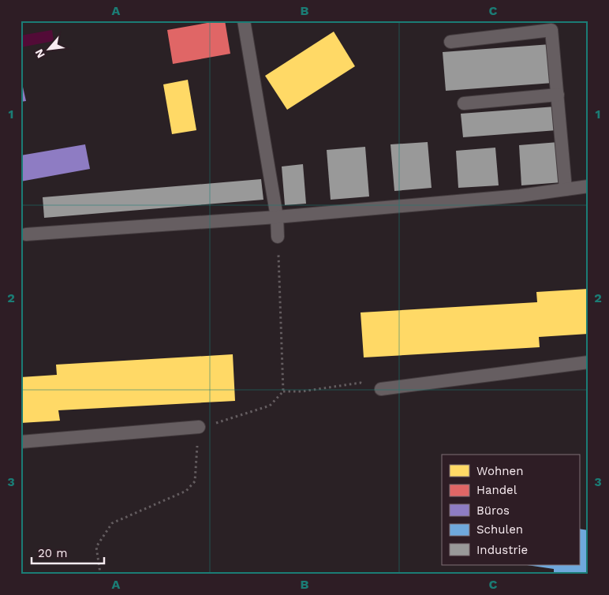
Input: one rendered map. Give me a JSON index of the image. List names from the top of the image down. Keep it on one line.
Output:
{"legend":["Wohnen","Handel","Büros","Schulen","Industrie"],"scale_bar":"20 m","north":"bottom left","grid":{"columns":["A","B","C"],"rows":["1","2","3"]}}
